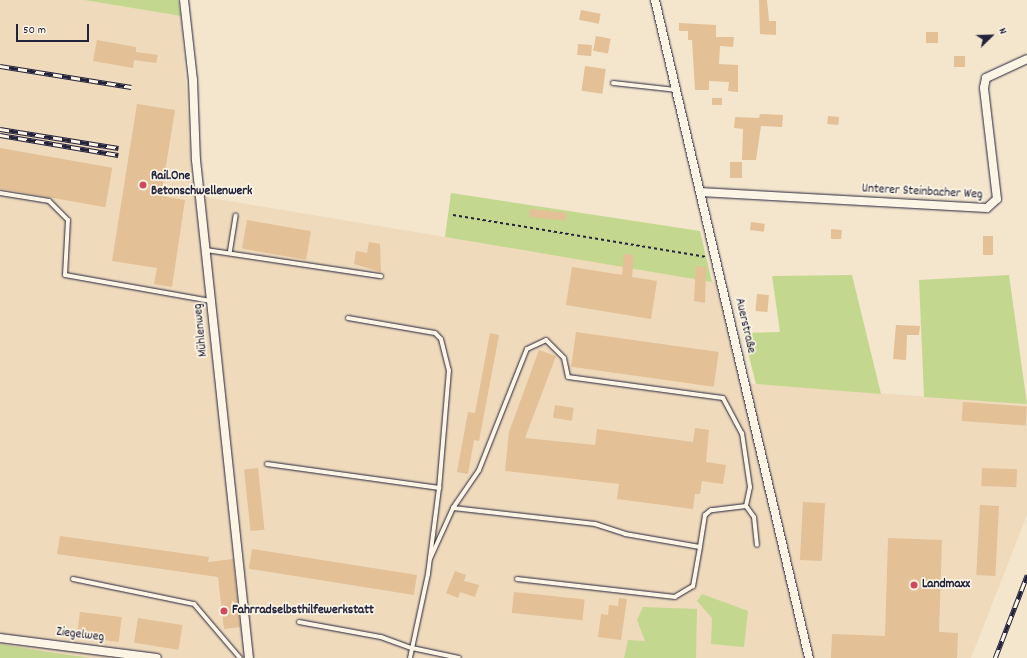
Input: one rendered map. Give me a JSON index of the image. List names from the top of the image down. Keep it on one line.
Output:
{"streets":{"street":["Unterer Steinbacher Weg","Auerstraße","Mühlenweg","Ziegelweg"]},"crossings":[["Unterer Steinbacher Weg","Auerstraße"]],"places":["Rail.One Betonschwellenwerk","Landmaxx","Fahrradselbsthilfewerkstatt"],"scale_bar":"50 m","north":"top right"}
